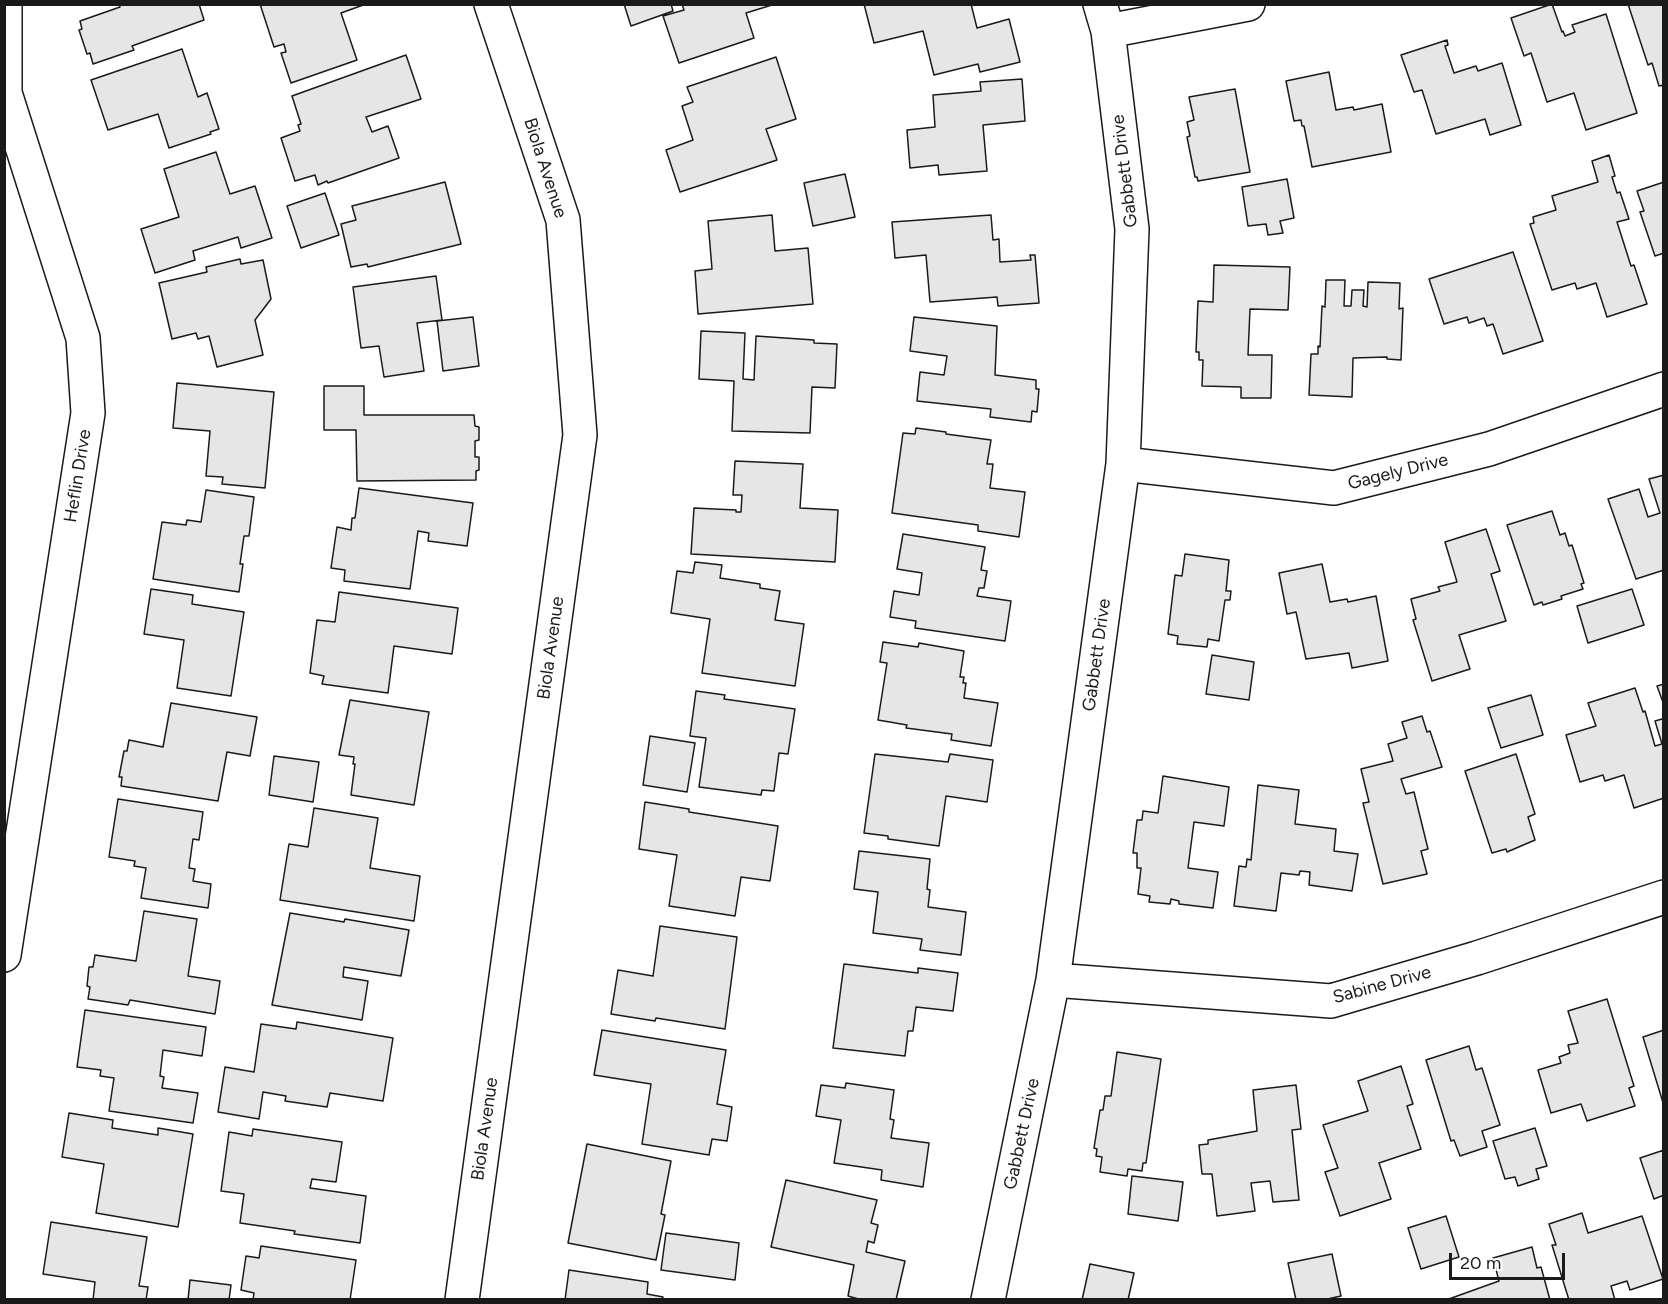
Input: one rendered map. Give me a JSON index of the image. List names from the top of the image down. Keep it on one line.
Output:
{"streets":{"street":["Biola Avenue","Gabbett Drive","Gagely Drive","Heflin Drive","Sabine Drive"]},"crossings":[["Gabbett Drive","Gagely Drive"],["Gabbett Drive","Sabine Drive"]],"scale_bar":"20 m"}
